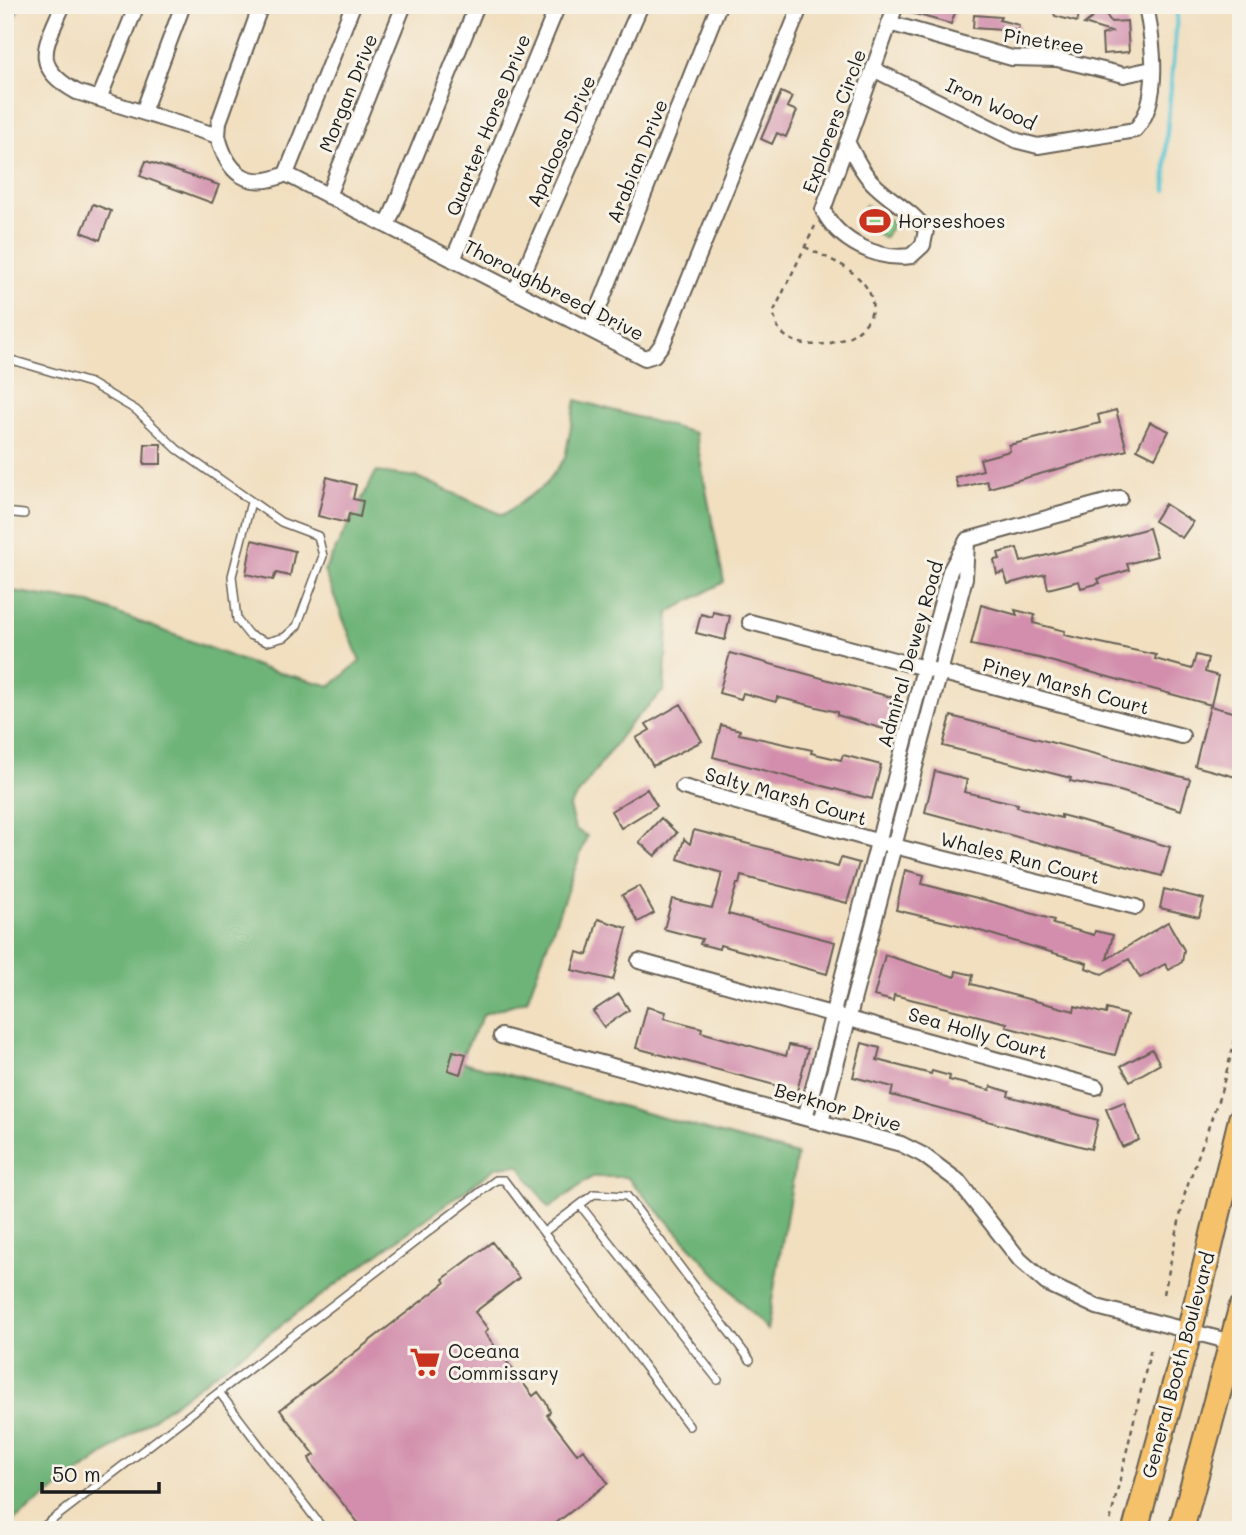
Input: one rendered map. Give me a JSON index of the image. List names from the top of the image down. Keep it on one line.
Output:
{"streets":{"highway":["General Booth Boulevard"],"street":["Pinetree","Morgan Drive","Iron Wood","Explorers Circle","Quarter Horse Drive","Apaloosa Drive","Arabian Drive","Thoroughbreed Drive","Admiral Dewey Road","Piney Marsh Court","Salty Marsh Court","Whales Run Court","Sea Holly Court","Berknor Drive"]},"crossings":[["Pinetree","Iron Wood"],["Pinetree","Explorers Circle"],["Morgan Drive","Thoroughbreed Drive"],["Iron Wood","Explorers Circle"],["Quarter Horse Drive","Thoroughbreed Drive"],["Apaloosa Drive","Thoroughbreed Drive"],["Arabian Drive","Thoroughbreed Drive"],["Admiral Dewey Road","Piney Marsh Court"],["Admiral Dewey Road","Salty Marsh Court"],["Admiral Dewey Road","Whales Run Court"],["Admiral Dewey Road","Sea Holly Court"],["Admiral Dewey Road","Berknor Drive"],["Salty Marsh Court","Whales Run Court"],["Berknor Drive","General Booth Boulevard"]],"places":{"sports":["Horseshoes"],"supermarket":["Oceana Commissary"]},"scale_bar":"50 m"}
